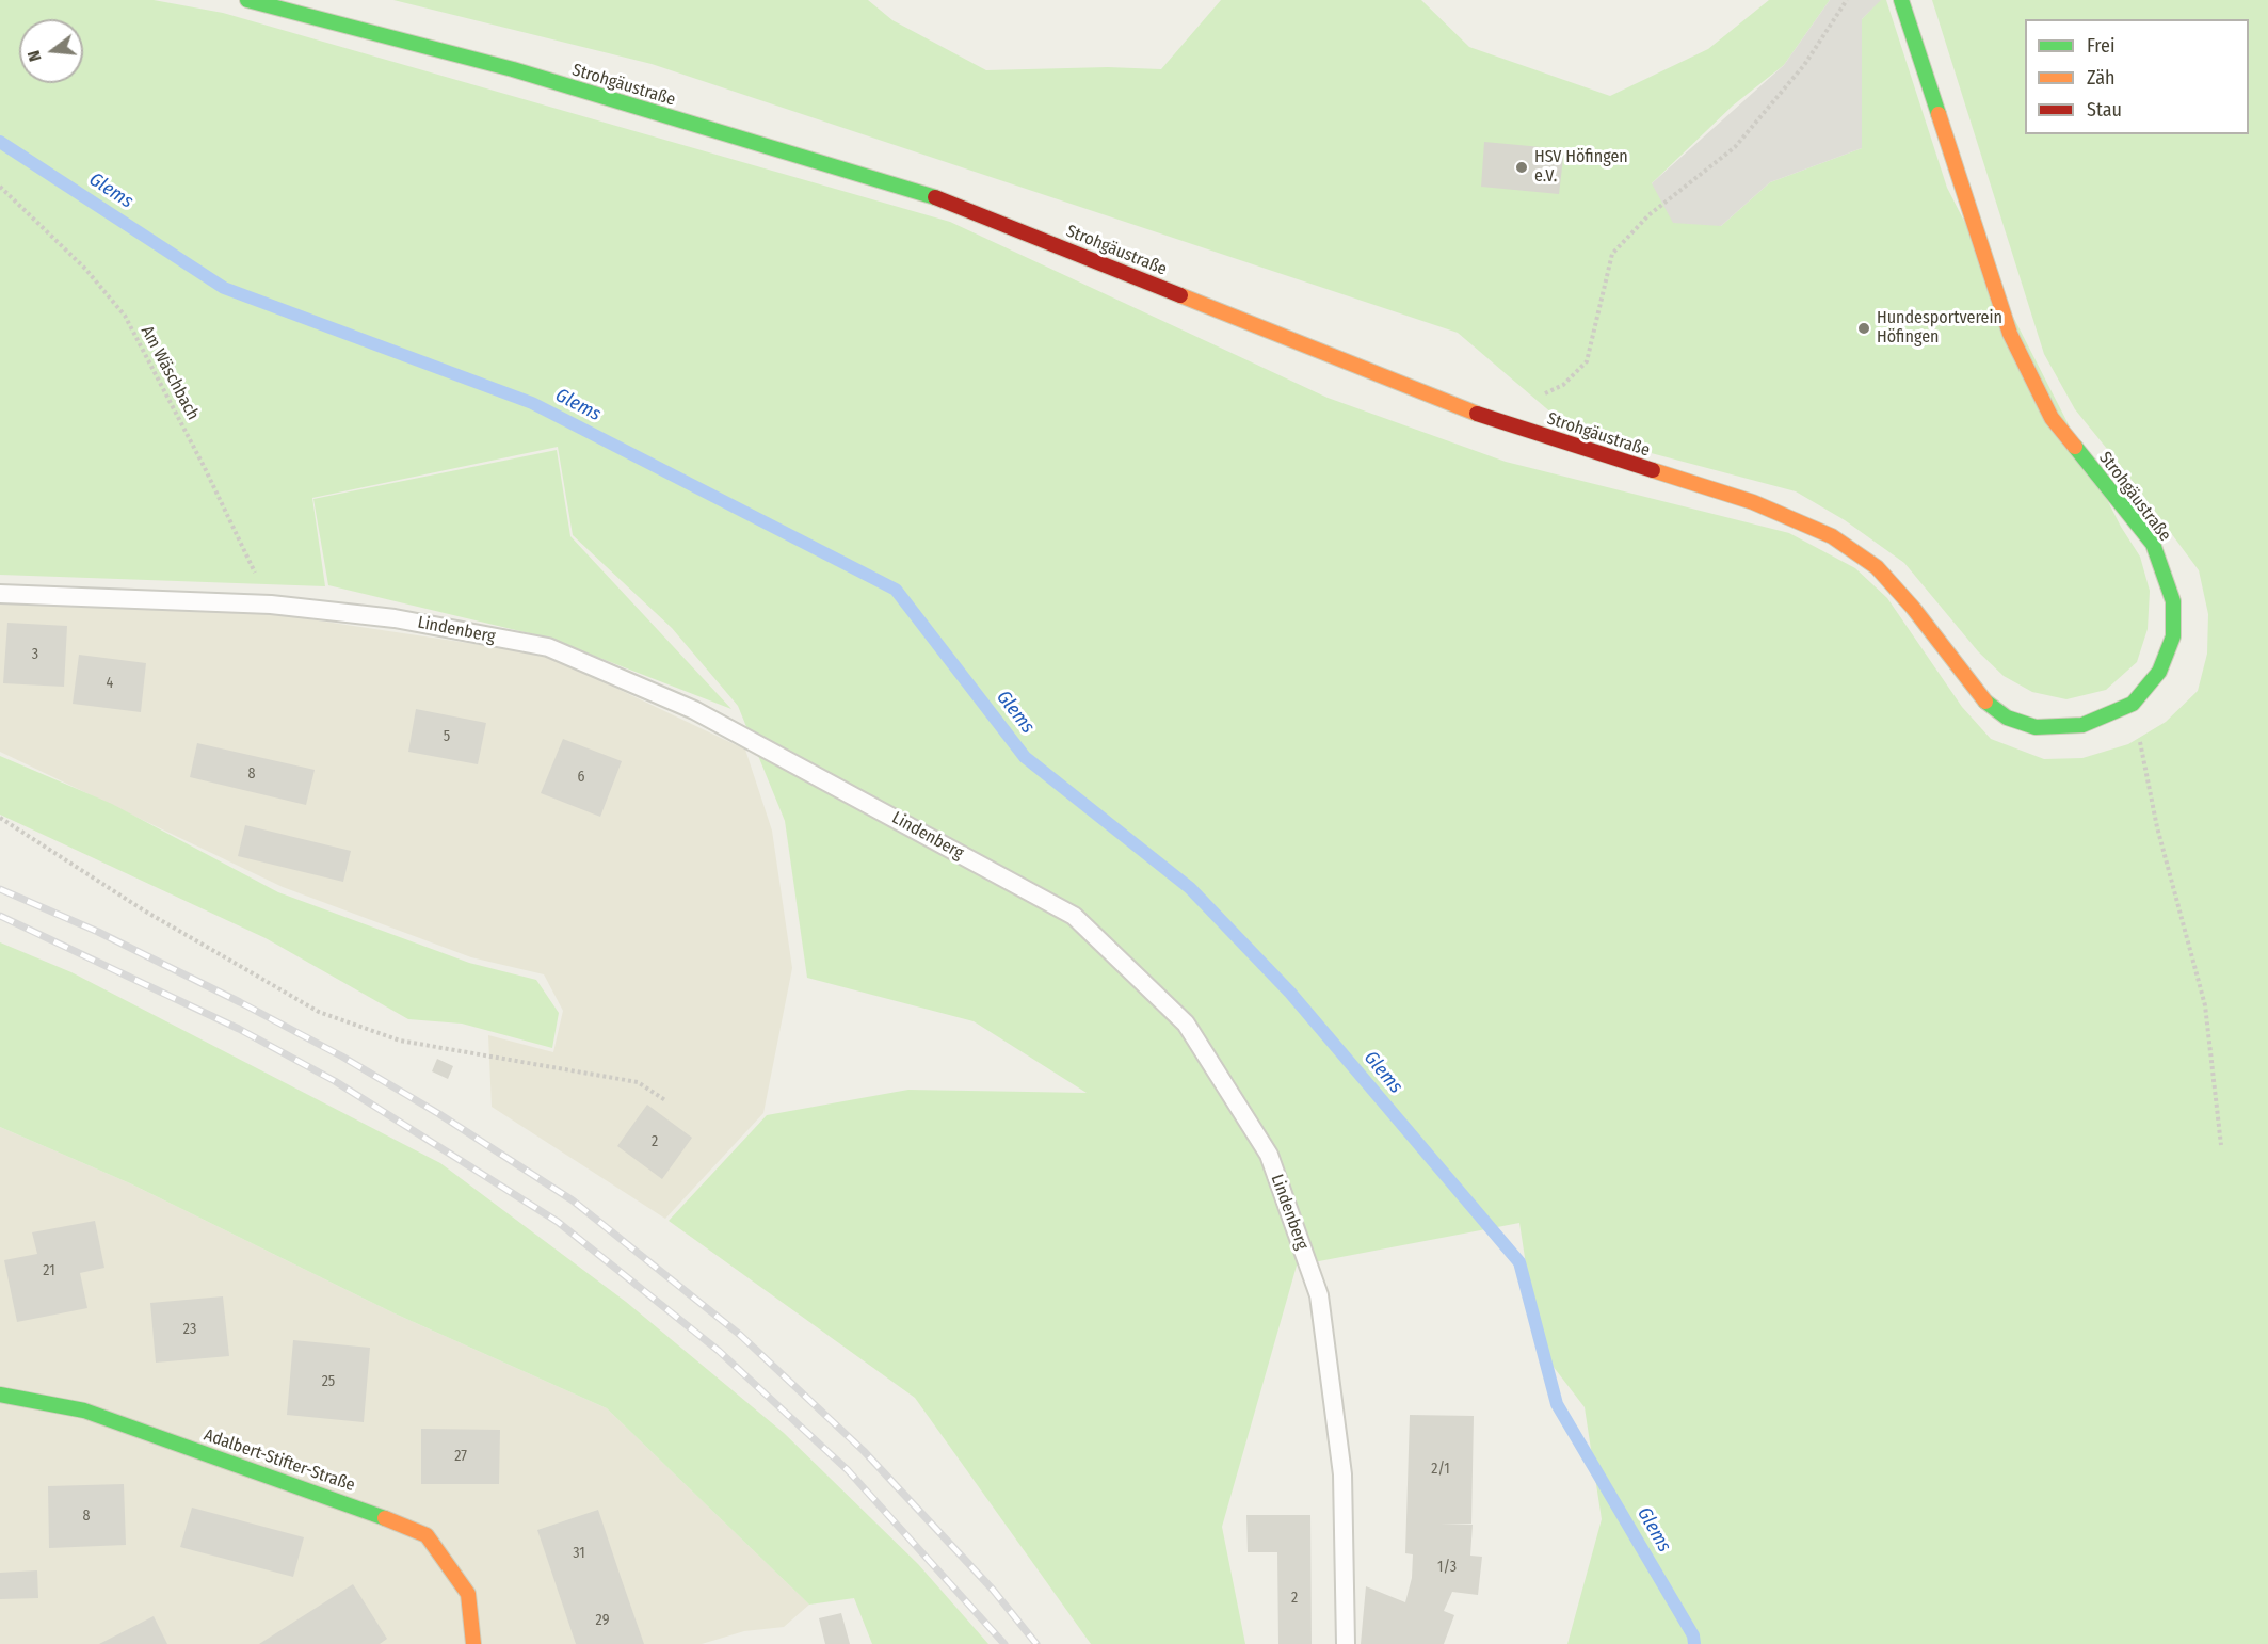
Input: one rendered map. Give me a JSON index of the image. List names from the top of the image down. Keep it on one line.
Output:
{"streets":{"main road":["Strohgäustraße","Adalbert-Stifter-Straße"],"lane":["Lindenberg"],"path":["Am Wäschbach"]},"crossings":[["Am Wäschbach","Lindenberg"]],"water":["Glems"],"places":["HSV Höfingen e.V.","Hundesportverein Höfingen"],"house_numbers":["3","4","5","8","6","2","21","23","25","27","2/1","8","31","1/3","2","29"],"legend":["Frei","Zäh","Stau"],"north":"left"}
